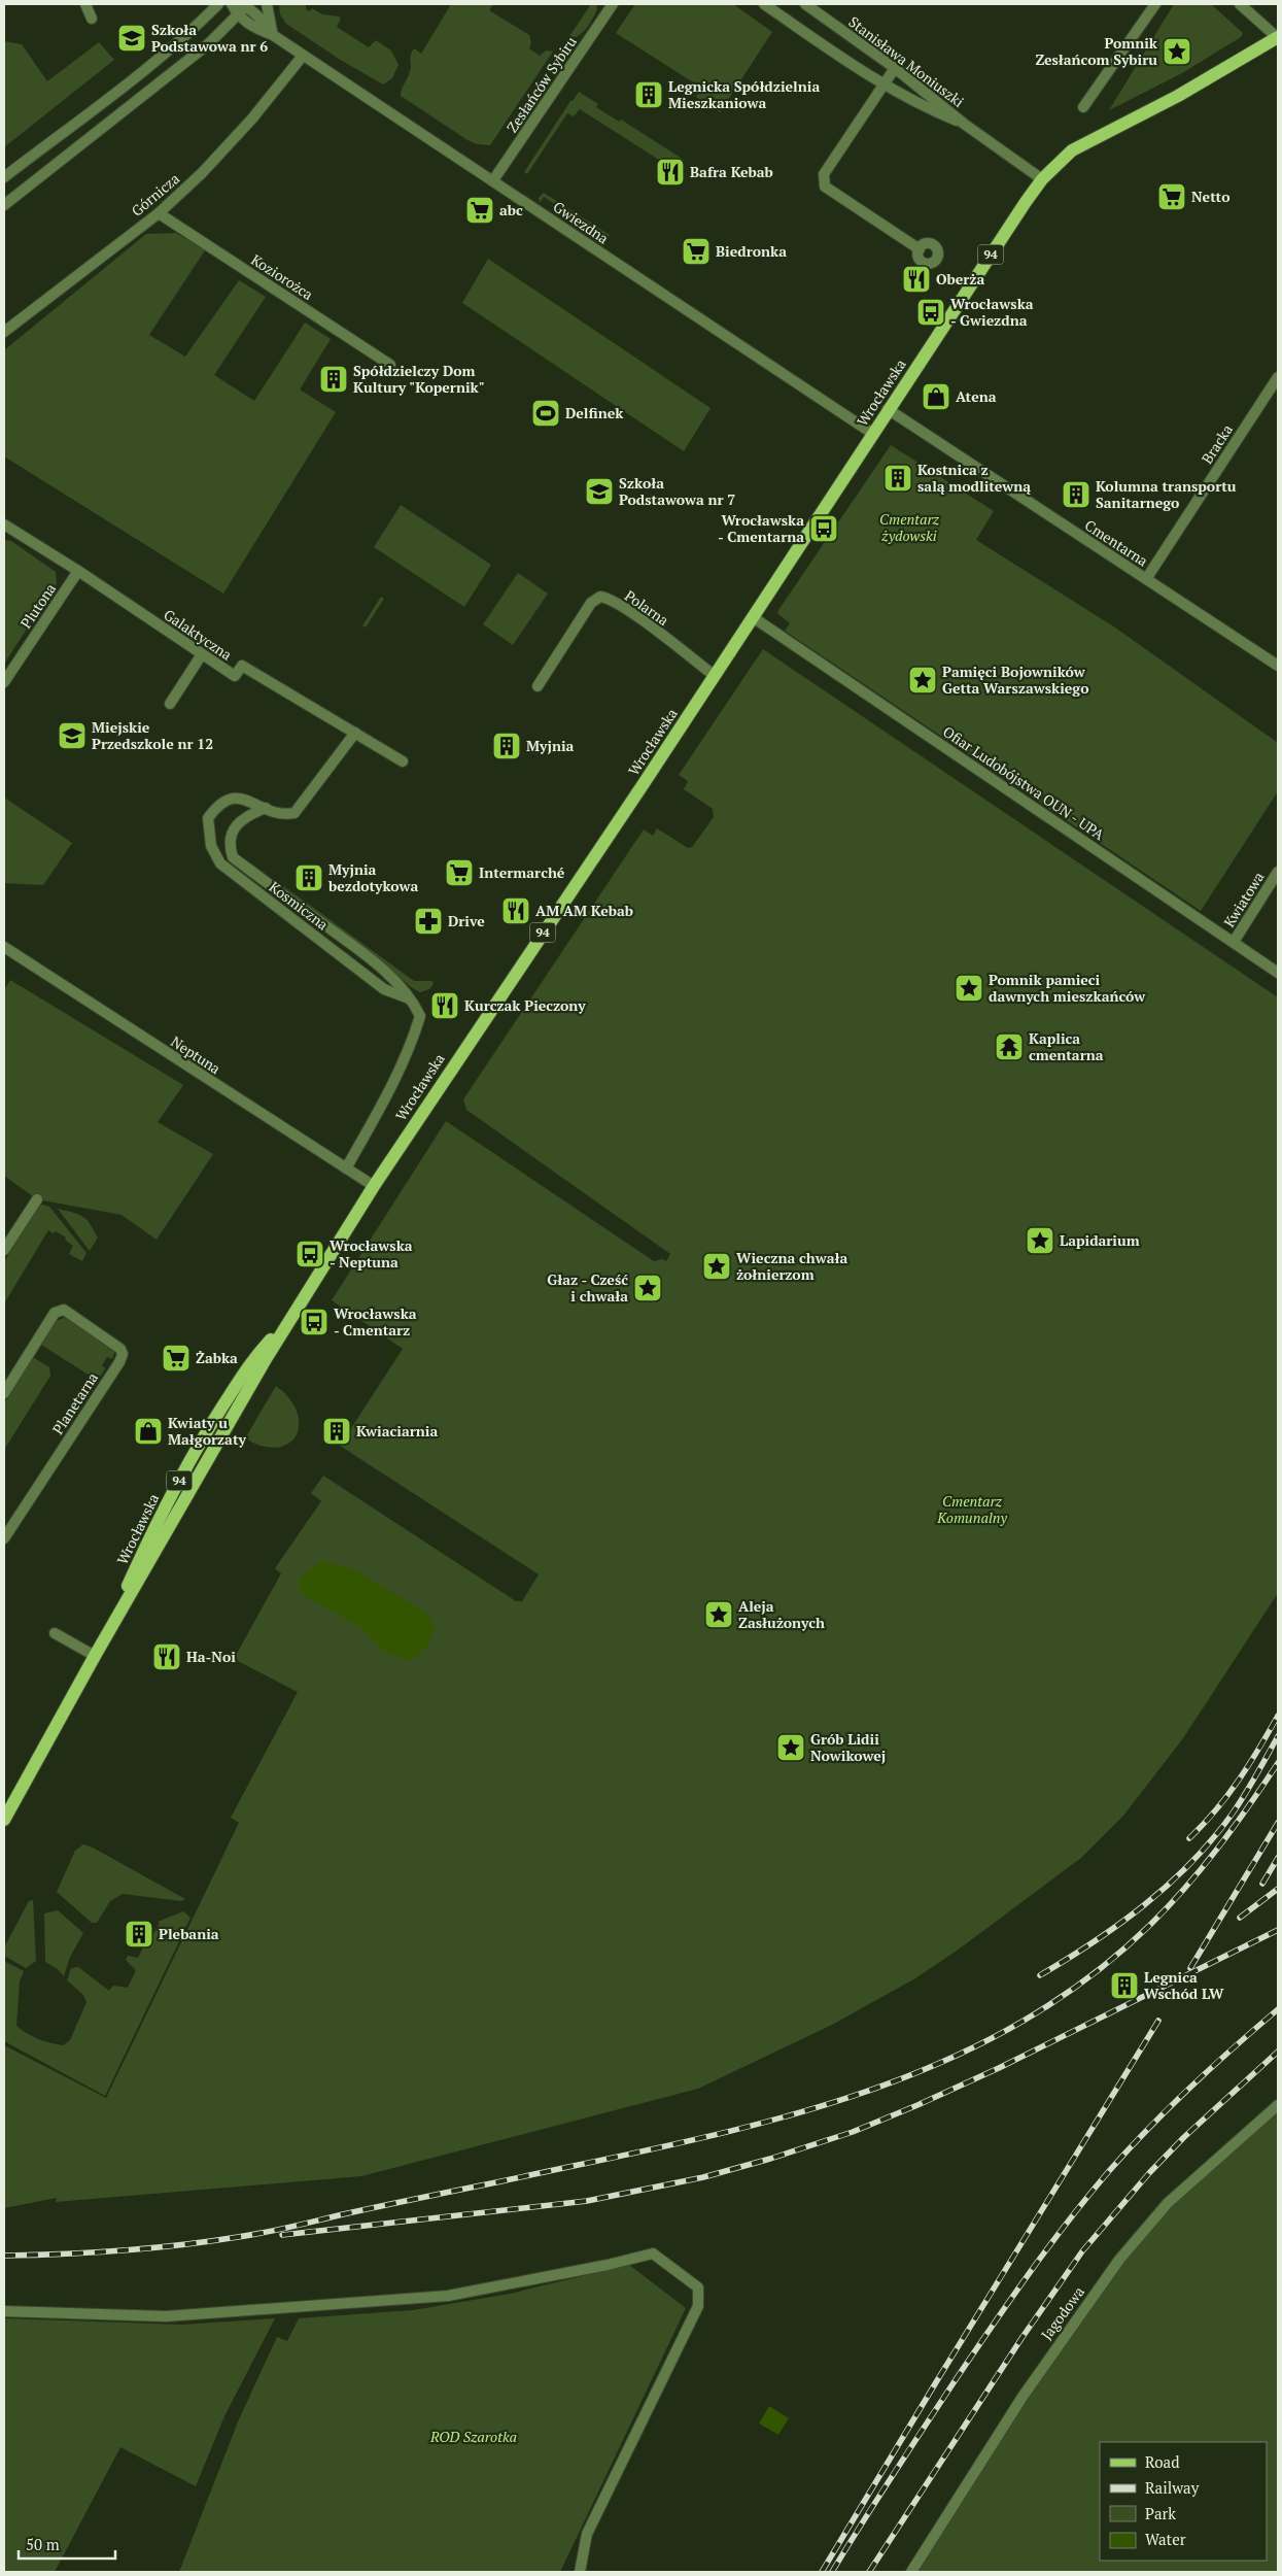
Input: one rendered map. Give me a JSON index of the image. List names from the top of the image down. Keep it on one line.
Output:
{"streets":{"main road":["94","Wrocławska"],"street":["Stanisława Moniuszki","Zesłańców Sybiru","Górnicza","Gwiezdna","Koziorożca","Bracka","Cmentarna","Plutona","Polarna","Galaktyczna","Ofiar Ludobójstwa OUN - UPA","Kwiatowa","Kosmiczna","Neptuna","Planetarna","Jagodowa"]},"crossings":[["Stanisława Moniuszki","94"],["Stanisława Moniuszki","Wrocławska"],["Zesłańców Sybiru","Gwiezdna"],["Górnicza","Gwiezdna"],["Górnicza","Koziorożca"],["Gwiezdna","Wrocławska"],["94","Wrocławska"],["Wrocławska","Cmentarna"],["Wrocławska","Polarna"],["Wrocławska","Ofiar Ludobójstwa OUN - UPA"],["Wrocławska","Neptuna"],["Bracka","Cmentarna"],["Plutona","Galaktyczna"],["Galaktyczna","Kosmiczna"],["Ofiar Ludobójstwa OUN - UPA","Kwiatowa"]],"parks":["Cmentarz żydowski","Cmentarz Komunalny","ROD Szarotka"],"places":{"school or university":["Szkoła Podstawowa nr 6","Szkoła Podstawowa nr 7","Miejskie Przedszkole nr 12"],"place":["Pomnik Zesłańcom Sybiru","Pamięci Bojowników Getta Warszawskiego","Pomnik pamieci dawnych mieszkańców","Lapidarium","Wieczna chwała żołnierzom","Głaz - Cześć i chwała","Aleja Zasłużonych","Grób Lidii Nowikowej"],"building":["Legnicka Spółdzielnia Mieszkaniowa","Spółdzielczy Dom Kultury \"Kopernik\"","Kostnica z salą modlitewną","Kolumna transportu Sanitarnego","Myjnia","Myjnia bezdotykowa","Kwiaciarnia","Plebania","Legnica Wschód LW"],"restaurant":["Bafra Kebab","Oberża","AM AM Kebab","Kurczak Pieczony","Ha-Noi"],"supermarket":["Netto","abc","Biedronka","Intermarché","Żabka"],"bus stop":["Wrocławska - Gwiezdna","Wrocławska - Cmentarna","Wrocławska - Neptuna","Wrocławska - Cmentarz"],"shop":["Atena","Kwiaty u Małgorzaty"],"sports":["Delfinek"],"pharmacy":["Drive"],"temple":["Kaplica cmentarna"]},"legend":["Road","Railway","Park","Water"],"scale_bar":"50 m"}
